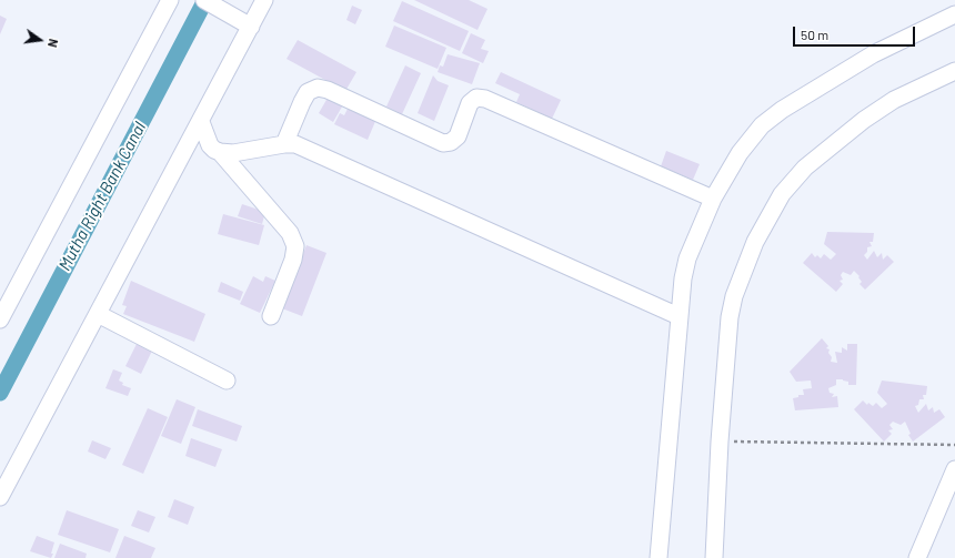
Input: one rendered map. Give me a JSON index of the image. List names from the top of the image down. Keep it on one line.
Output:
{"water":["Mutha Right Bank Canal"],"scale_bar":"50 m","north":"right"}
